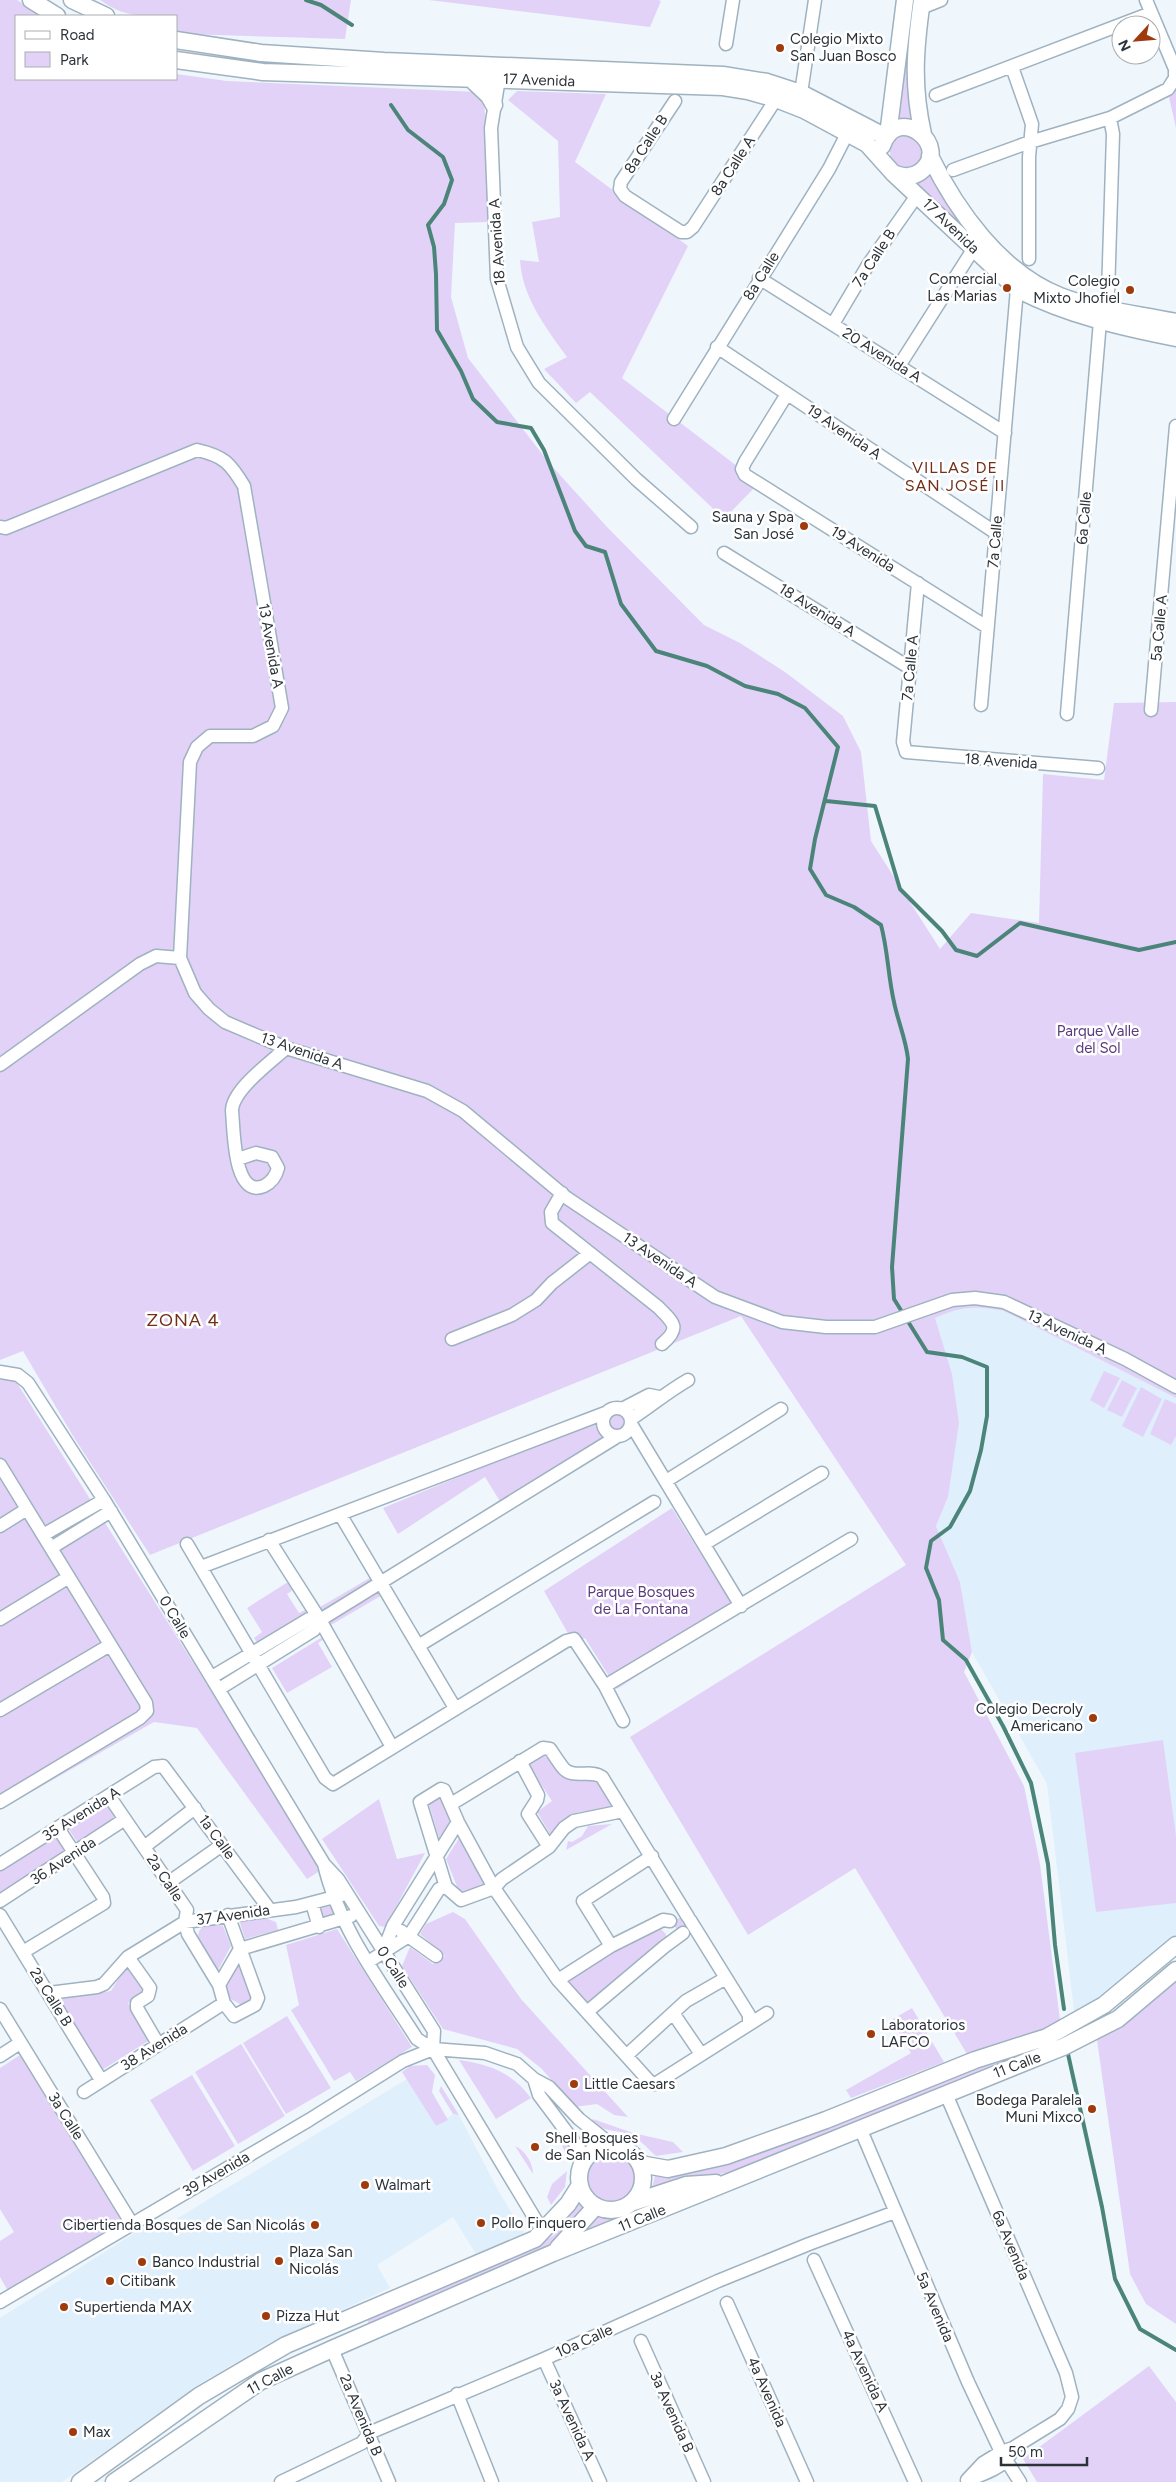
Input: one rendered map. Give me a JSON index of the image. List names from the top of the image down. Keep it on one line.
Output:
{"streets":{"main road":["17 Avenida","11 Calle"],"street":["8a Calle B","8a Calle A","18 Avenida A","7a Calle B","8a Calle","20 Avenida A","19 Avenida A","6a Calle","7a Calle","19 Avenida","5a Calle A","13 Avenida A","7a Calle A","18 Avenida","0 Calle","35 Avenida A","1a Calle","36 Avenida","2a Calle","37 Avenida","2a Calle B","38 Avenida","3a Calle","39 Avenida","6a Avenida","5a Avenida","10a Calle","4a Avenida A","4a Avenida","3a Avenida B","2a Avenida B","3a Avenida A"]},"crossings":[["17 Avenida","8a Calle A"],["17 Avenida","18 Avenida A"],["17 Avenida","7a Calle B"],["17 Avenida","8a Calle"],["17 Avenida","6a Calle"],["17 Avenida","7a Calle"],["8a Calle B","8a Calle A"],["18 Avenida A","7a Calle A"],["7a Calle B","20 Avenida A"],["8a Calle","20 Avenida A"],["8a Calle","19 Avenida A"],["20 Avenida A","7a Calle"],["19 Avenida A","7a Calle"],["19 Avenida A","19 Avenida"],["7a Calle","19 Avenida"],["19 Avenida","7a Calle A"],["7a Calle A","18 Avenida"],["0 Calle","37 Avenida"],["0 Calle","11 Calle"],["0 Calle","39 Avenida"],["35 Avenida A","1a Calle"],["35 Avenida A","2a Calle"],["1a Calle","37 Avenida"],["36 Avenida","2a Calle"],["2a Calle","37 Avenida"],["2a Calle","38 Avenida"],["37 Avenida","2a Calle B"],["2a Calle B","38 Avenida"],["11 Calle","6a Avenida"],["11 Calle","5a Avenida"],["11 Calle","2a Avenida B"],["3a Calle","39 Avenida"],["6a Avenida","5a Avenida"],["5a Avenida","10a Calle"],["10a Calle","2a Avenida B"],["10a Calle","3a Avenida A"]],"districts":["VILLAS DE SAN JOSÉ II","ZONA 4"],"parks":["Parque Valle del Sol","Parque Bosques de La Fontana"],"places":["Colegio Mixto San Juan Bosco","Comercial Las Marias","Colegio Mixto Jhofiel","Sauna y Spa San José","Colegio Decroly Americano","Laboratorios LAFCO","Little Caesars","Bodega Paralela Muni Mixco","Shell Bosques de San Nicolás","Walmart","Pollo Finquero","Cibertienda Bosques de San Nicolás","Plaza San Nicolás","Banco Industrial","Citibank","Supertienda MAX","Pizza Hut","Max"],"legend":["Road","Park"],"scale_bar":"50 m","north":"bottom left"}
